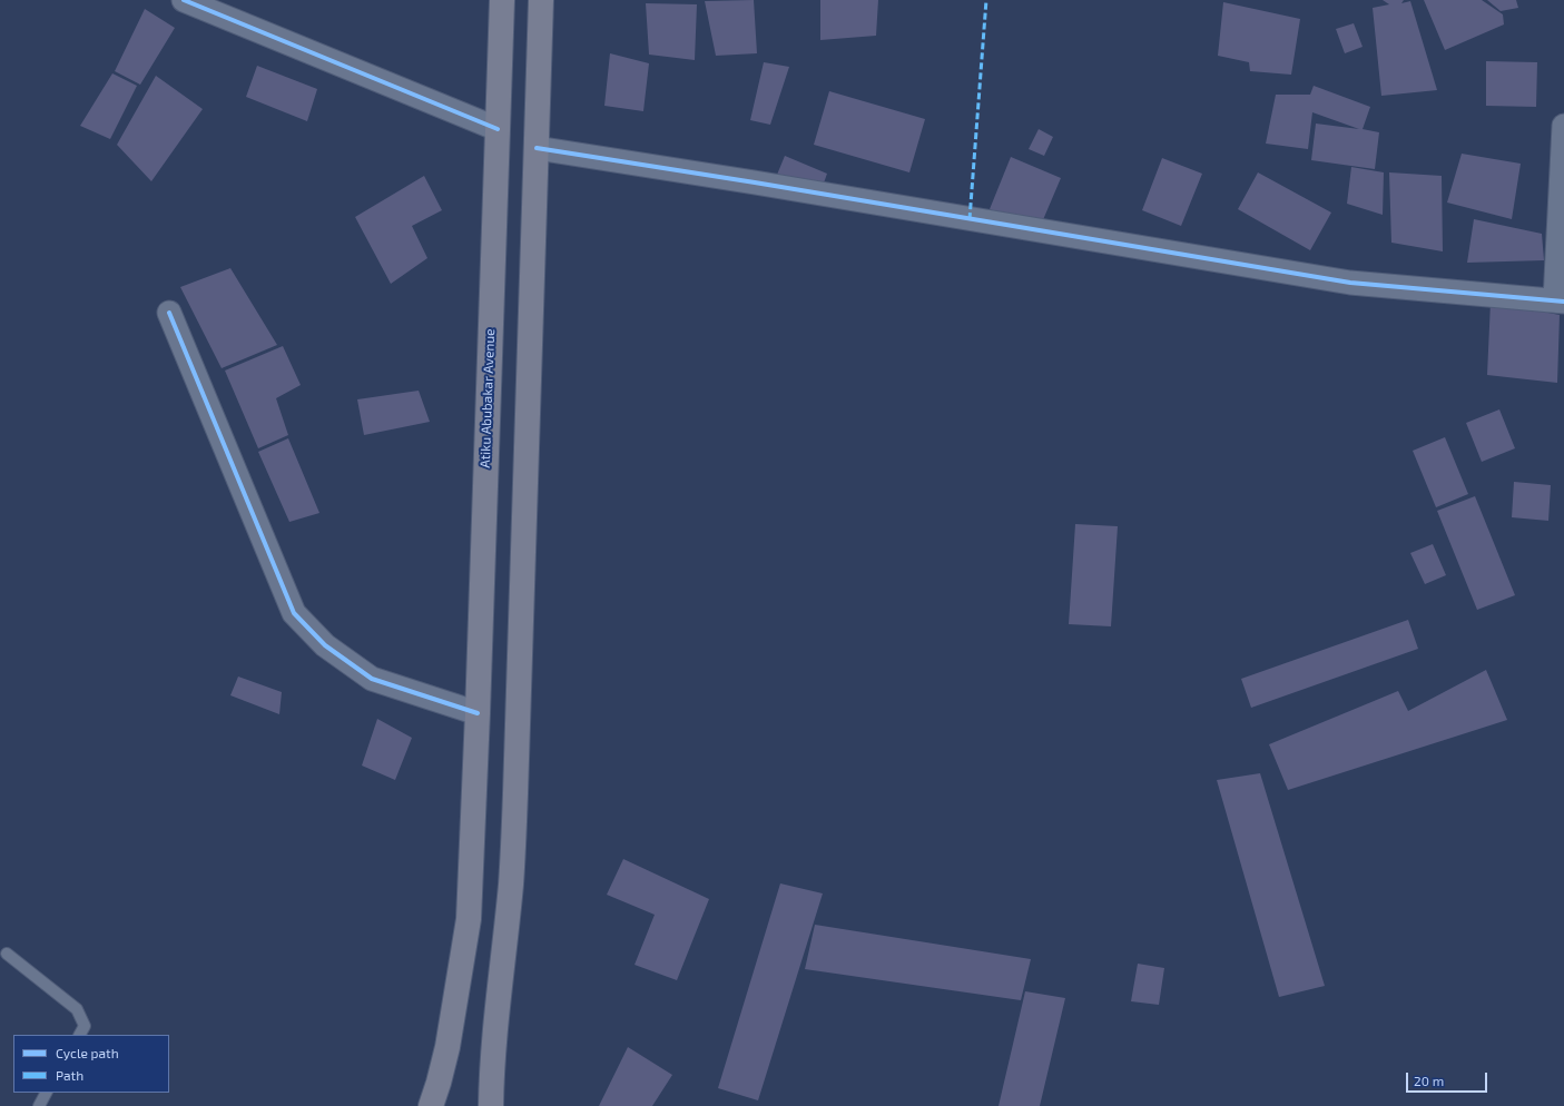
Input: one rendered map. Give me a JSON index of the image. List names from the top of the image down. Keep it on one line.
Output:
{"streets":{"main road":["Atiku Abubakar Avenue"]},"legend":["Cycle path","Path"],"scale_bar":"20 m"}
